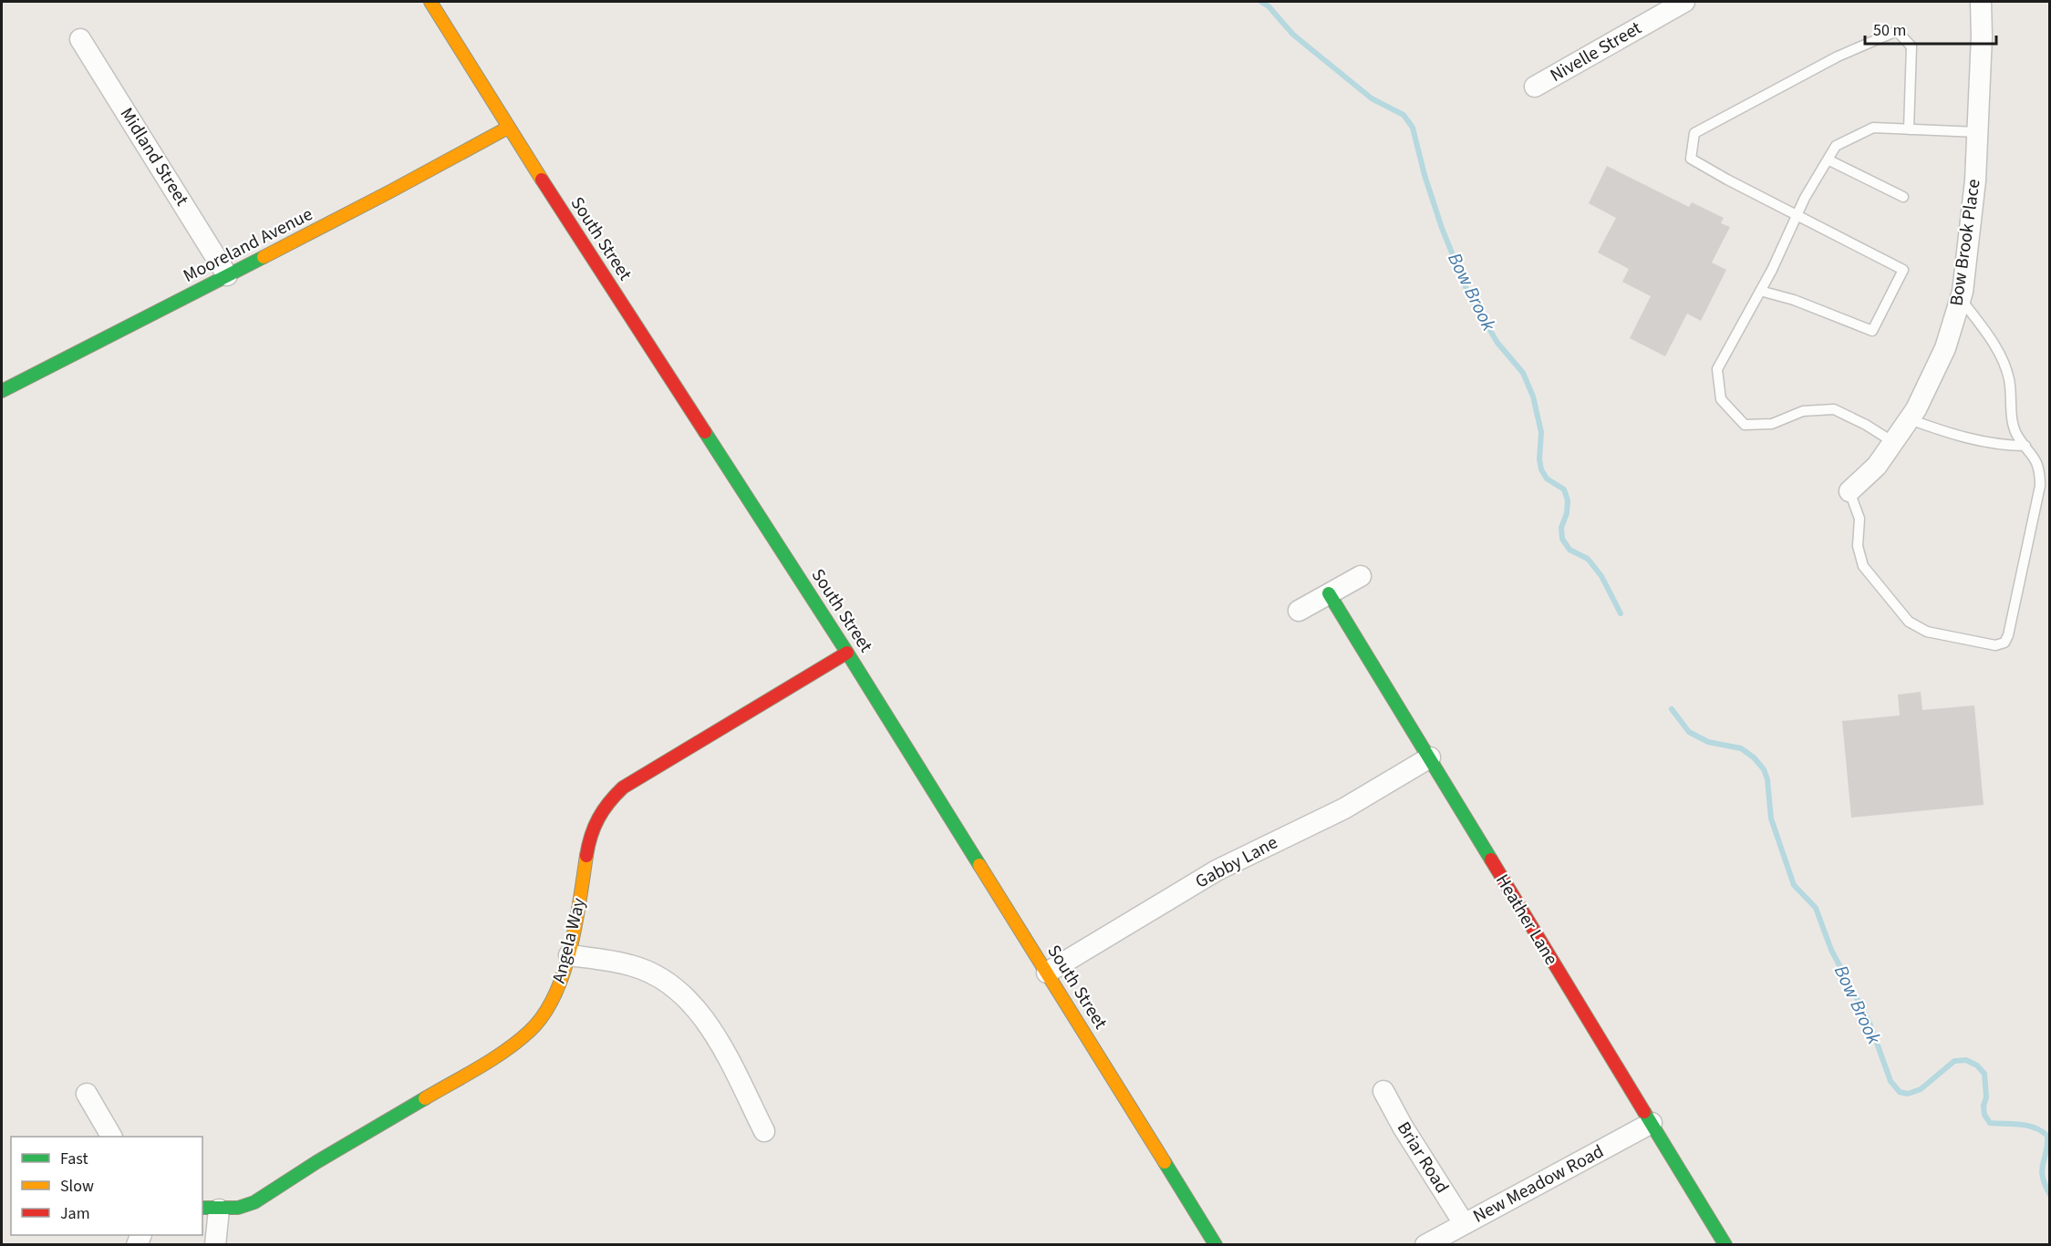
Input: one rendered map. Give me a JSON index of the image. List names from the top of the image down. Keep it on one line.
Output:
{"streets":{"street":["Nivelle Street","Midland Street","South Street","Bow Brook Place","Mooreland Avenue","Gabby Lane","Heather Lane","Angela Way","Briar Road","New Meadow Road"]},"crossings":[["Midland Street","Mooreland Avenue"],["South Street","Mooreland Avenue"],["South Street","Gabby Lane"],["South Street","Angela Way"],["Gabby Lane","Heather Lane"],["Heather Lane","New Meadow Road"],["Briar Road","New Meadow Road"]],"water":["Bow Brook"],"legend":["Fast","Slow","Jam"],"scale_bar":"50 m"}
